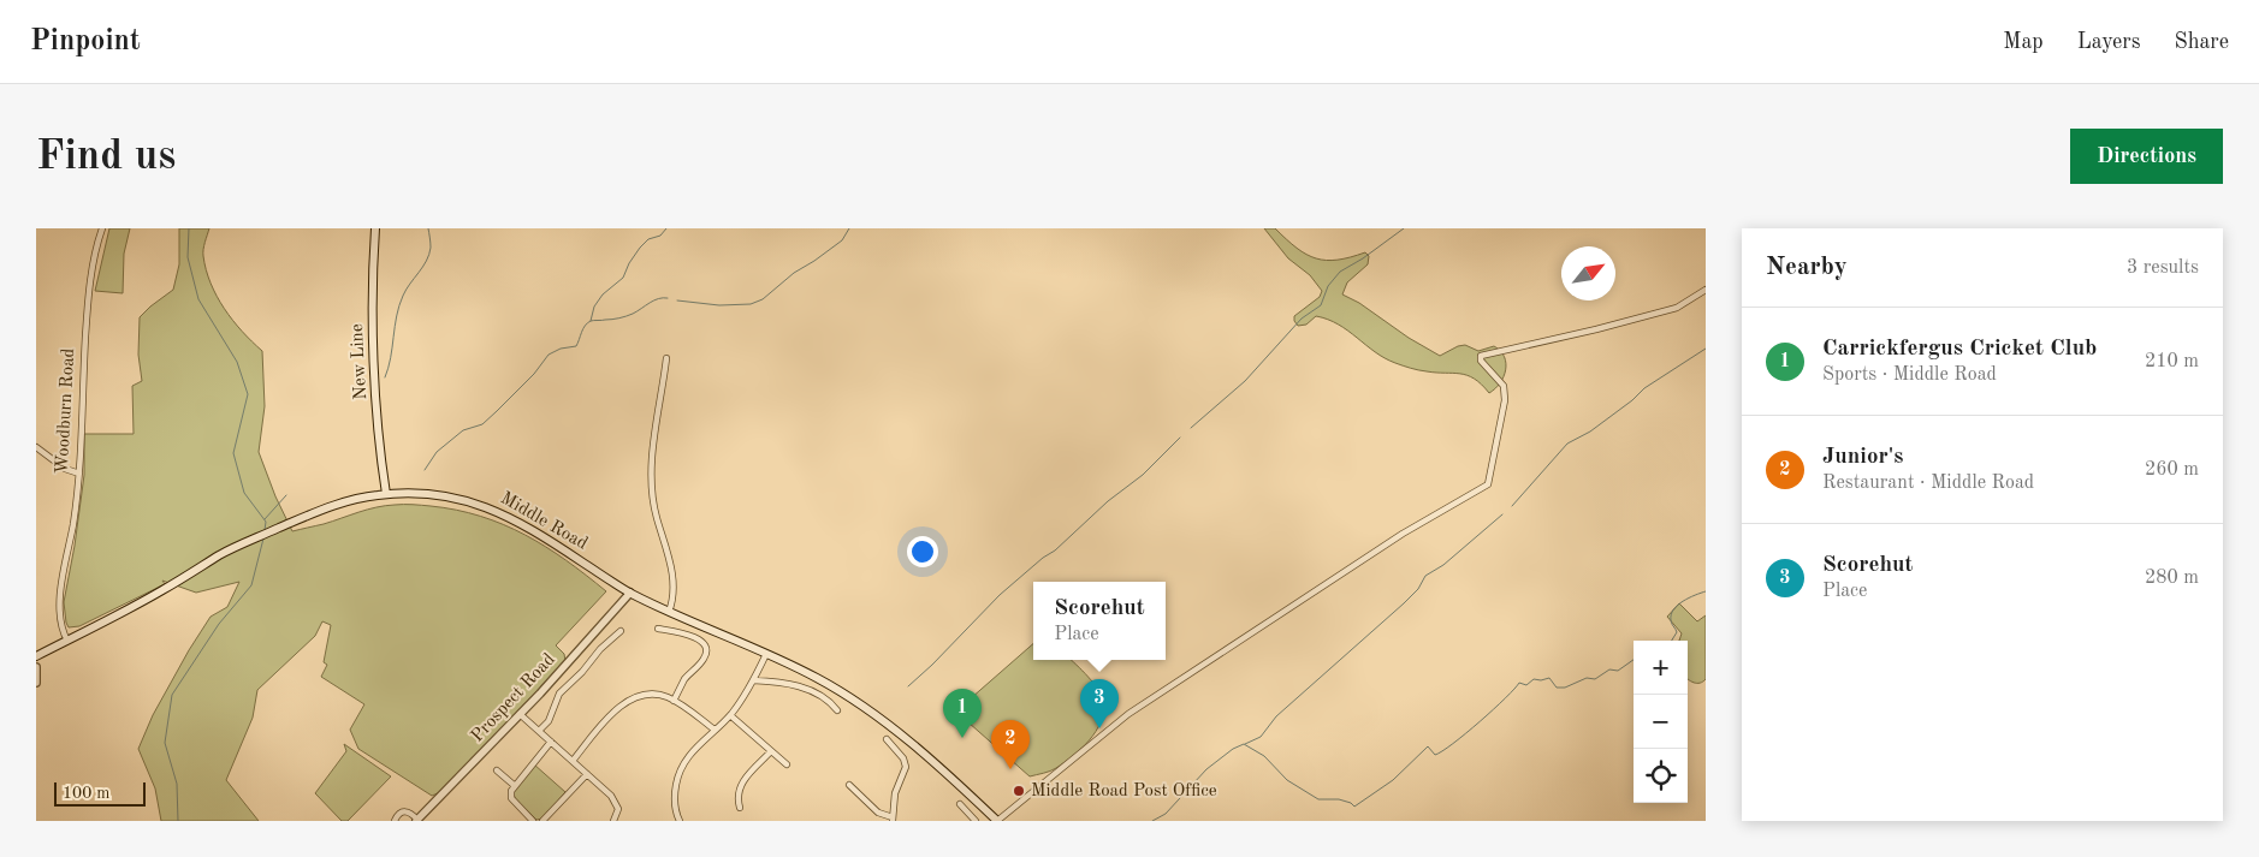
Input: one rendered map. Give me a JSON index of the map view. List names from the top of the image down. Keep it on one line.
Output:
{"streets":{"main road":["New Line","Middle Road"],"street":["Woodburn Road","Prospect Road"]},"crossings":[["New Line","Middle Road"],["Woodburn Road","Middle Road"],["Middle Road","Prospect Road"]],"places":["Middle Road Post Office"],"scale_bar":"100 m","north":"top right","page":{"header":"Pinpoint","nav":["Map","Layers","Share"],"buttons":"Directions","title":"Find us","heading":["Nearby","3 results"],"list":[{"mark":"1","name":"Carrickfergus Cricket Club","note":"Sports · Middle Road","value":"210 m"},{"mark":"2","name":"Junior's","note":"Restaurant · Middle Road","value":"260 m"},{"mark":"3","name":"Scorehut","note":"Place","value":"280 m"}],"popup":["Scorehut","Place"],"map_buttons":["+","−"],"pins":["3","1","2"],"scale":"100 m"}}
